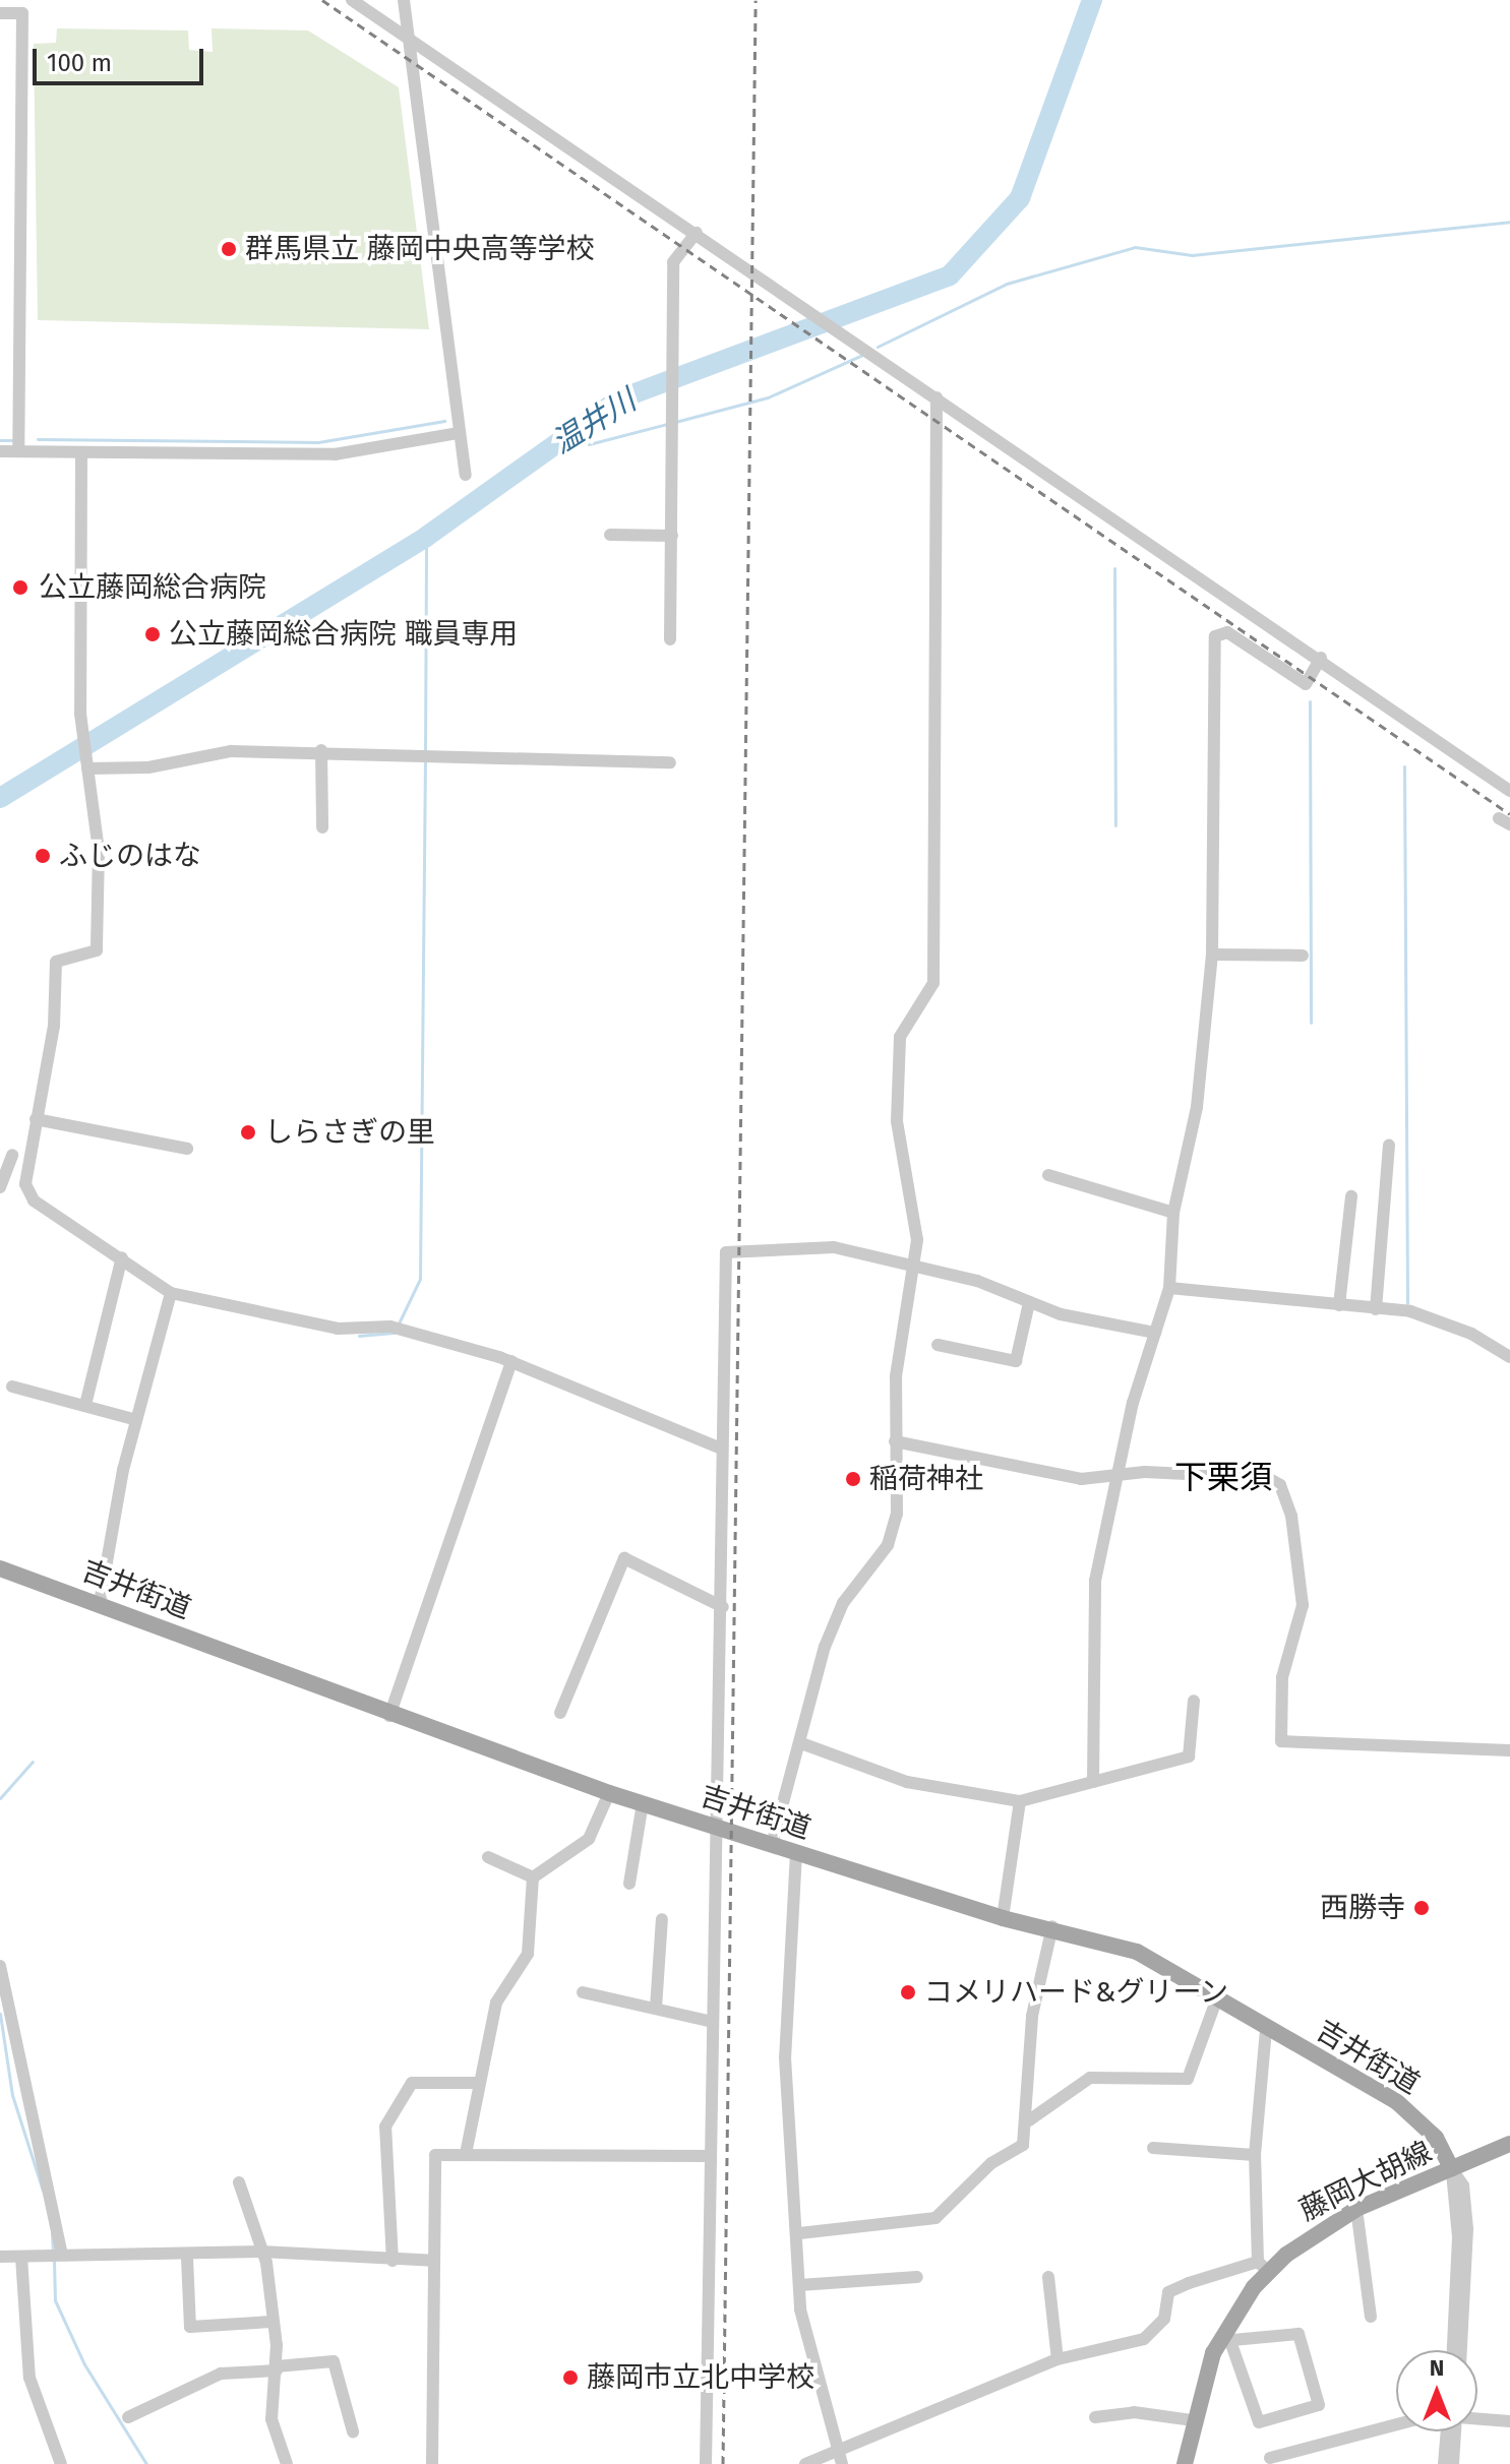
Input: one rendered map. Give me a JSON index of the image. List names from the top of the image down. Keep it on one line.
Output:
{"streets":{"main road":["吉井街道","藤岡大胡線"]},"crossings":[["吉井街道","藤岡大胡線"]],"districts":["下栗須"],"water":["温井川"],"places":["群馬県立 藤岡中央高等学校","公立藤岡総合病院","公立藤岡総合病院 職員専用","ふじのはな","しらさぎの里","稲荷神社","西勝寺","コメリハード&グリーン","藤岡市立北中学校"],"scale_bar":"100 m","north":"top"}
